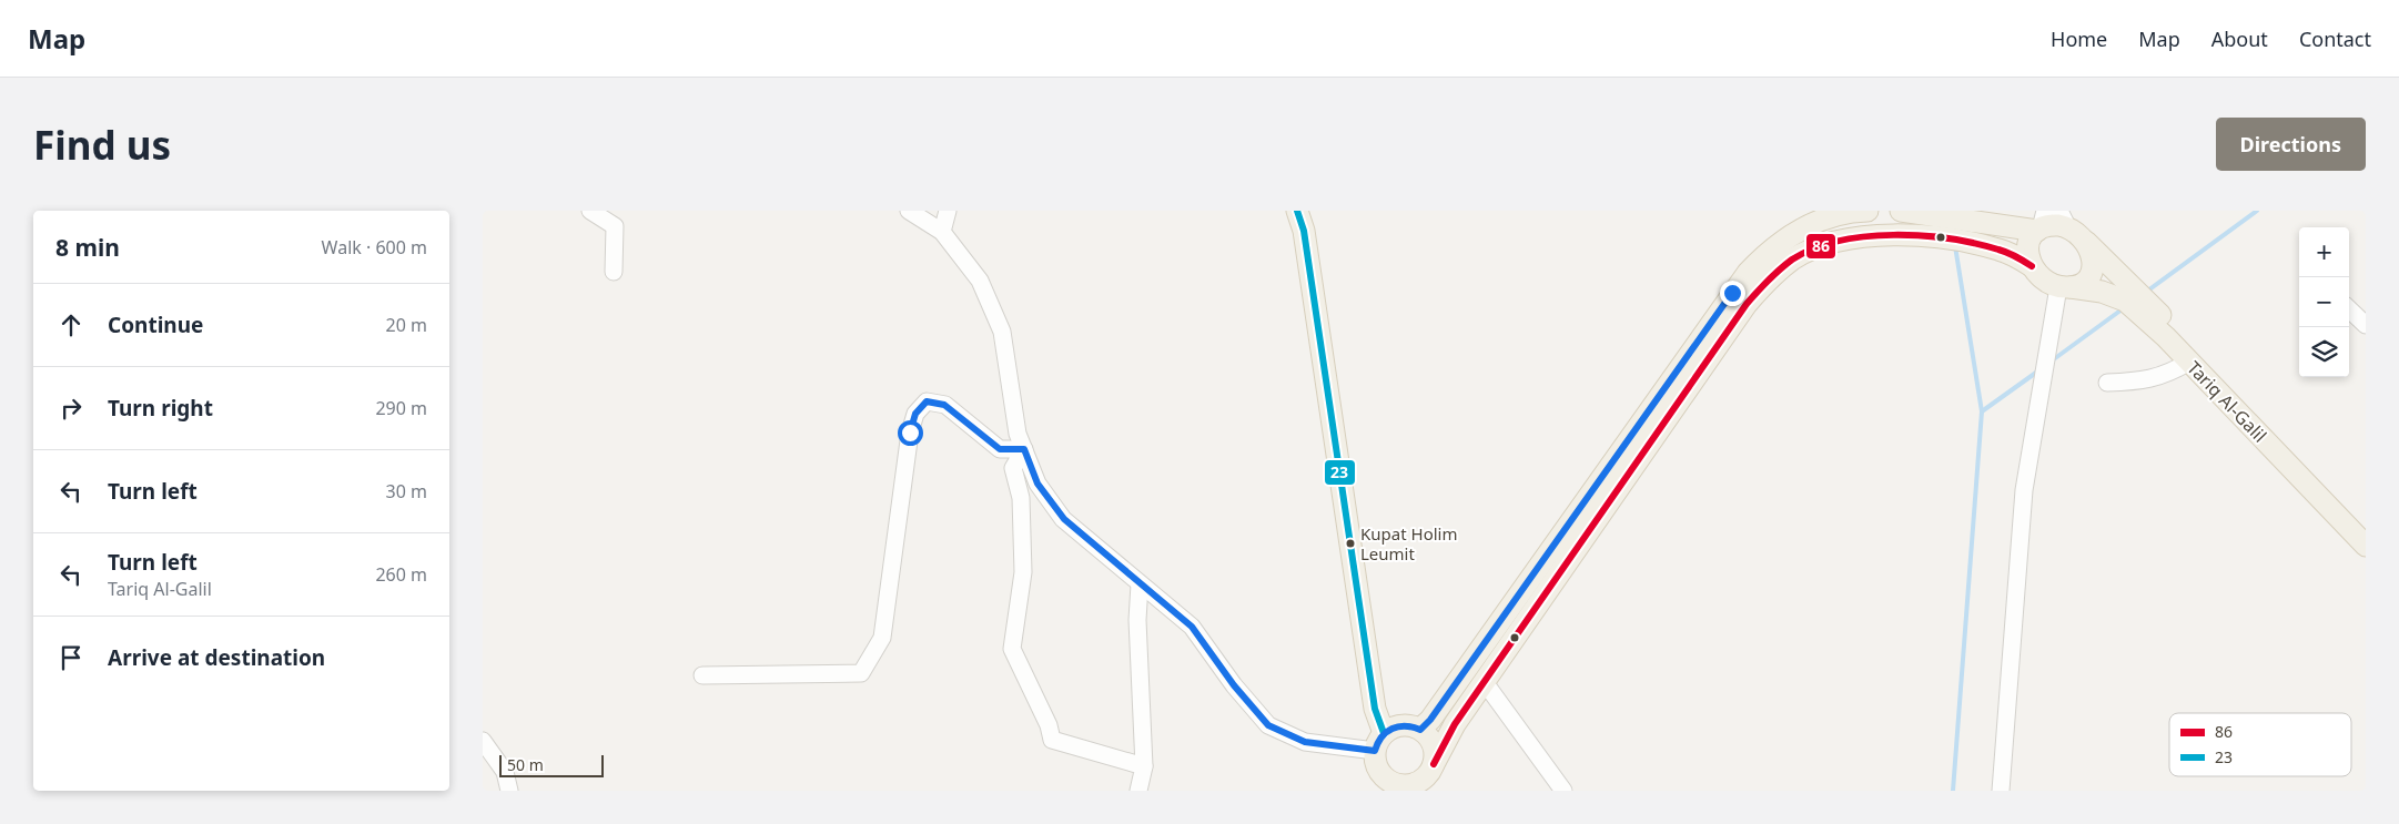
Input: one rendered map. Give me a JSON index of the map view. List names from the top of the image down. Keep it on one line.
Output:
{"streets":{"main road":["Tariq Al-Galil"]},"places":["Kupat Holim Leumit"],"lines":["transit line 23","transit line 86"],"legend":["86","23"],"scale_bar":"50 m","page":{"header":"Map","nav":["Home","Map","About","Contact"],"buttons":"Directions","title":"Find us","heading":["8 min","Walk · 600 m"],"map_buttons":["+","−"],"list":[["Continue","20 m"],["Turn right","290 m"],["Turn left","30 m"],["Turn left","Tariq Al-Galil","260 m"],"Arrive at destination"],"scale":"50 m"}}
